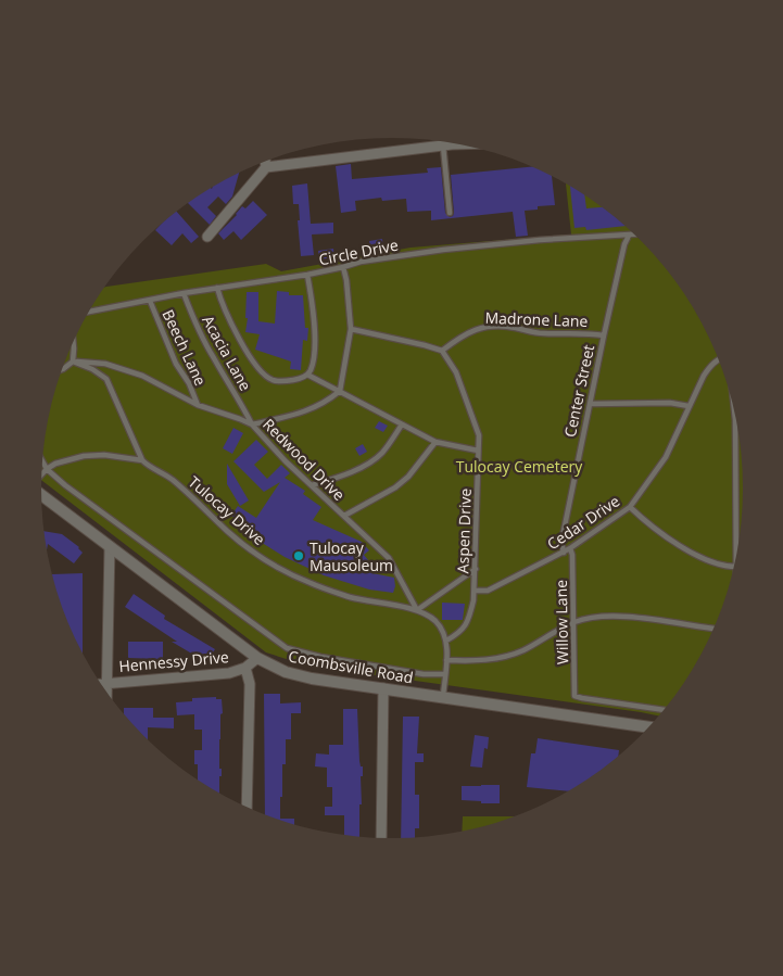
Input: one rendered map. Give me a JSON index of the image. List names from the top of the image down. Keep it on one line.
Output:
{"streets":{"street":["Hennessy Drive","Coombsville Road"],"lane":["Circle Drive","Madrone Lane","Beech Lane","Acacia Lane","Center Street","Redwood Drive","Tulocay Drive","Cedar Drive","Aspen Drive","Willow Lane"]},"crossings":[["Circle Drive","Beech Lane"],["Circle Drive","Acacia Lane"],["Circle Drive","Center Street"],["Madrone Lane","Center Street"],["Madrone Lane","Aspen Drive"],["Beech Lane","Redwood Drive"],["Acacia Lane","Redwood Drive"],["Center Street","Cedar Drive"],["Redwood Drive","Tulocay Drive"],["Tulocay Drive","Aspen Drive"],["Cedar Drive","Aspen Drive"],["Cedar Drive","Willow Lane"],["Hennessy Drive","Coombsville Road"]],"parks":["Tulocay Cemetery"],"places":["Tulocay Mausoleum"]}
